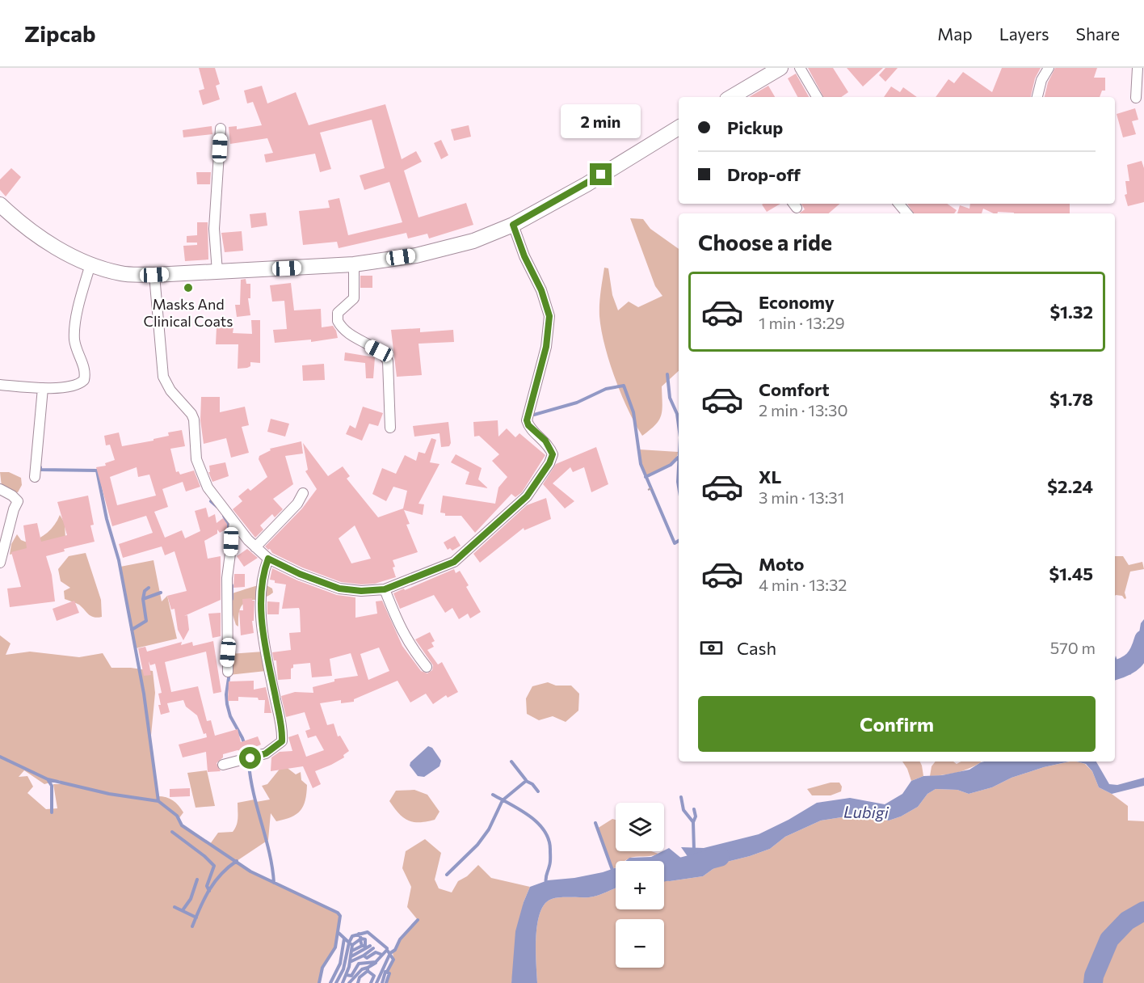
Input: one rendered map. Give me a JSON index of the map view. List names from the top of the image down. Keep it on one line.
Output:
{"water":["Lubigi"],"places":["Masks And Clinical Coats"],"page":{"header":"Zipcab","nav":["Map","Layers","Share"],"banner":["Pickup","Drop-off"],"bubble":"2 min","heading":"Choose a ride","list":[{"name":"Economy","note":"1 min · 13:29","value":"$1.32"},{"name":"Comfort","note":"2 min · 13:30","value":"$1.78"},{"name":"XL","note":"3 min · 13:31","value":"$2.24"},{"name":"Moto","note":"4 min · 13:32","value":"$1.45"}],"pay":["Cash","570 m"],"buttons":"Confirm","map_buttons":["+","−"]}}
